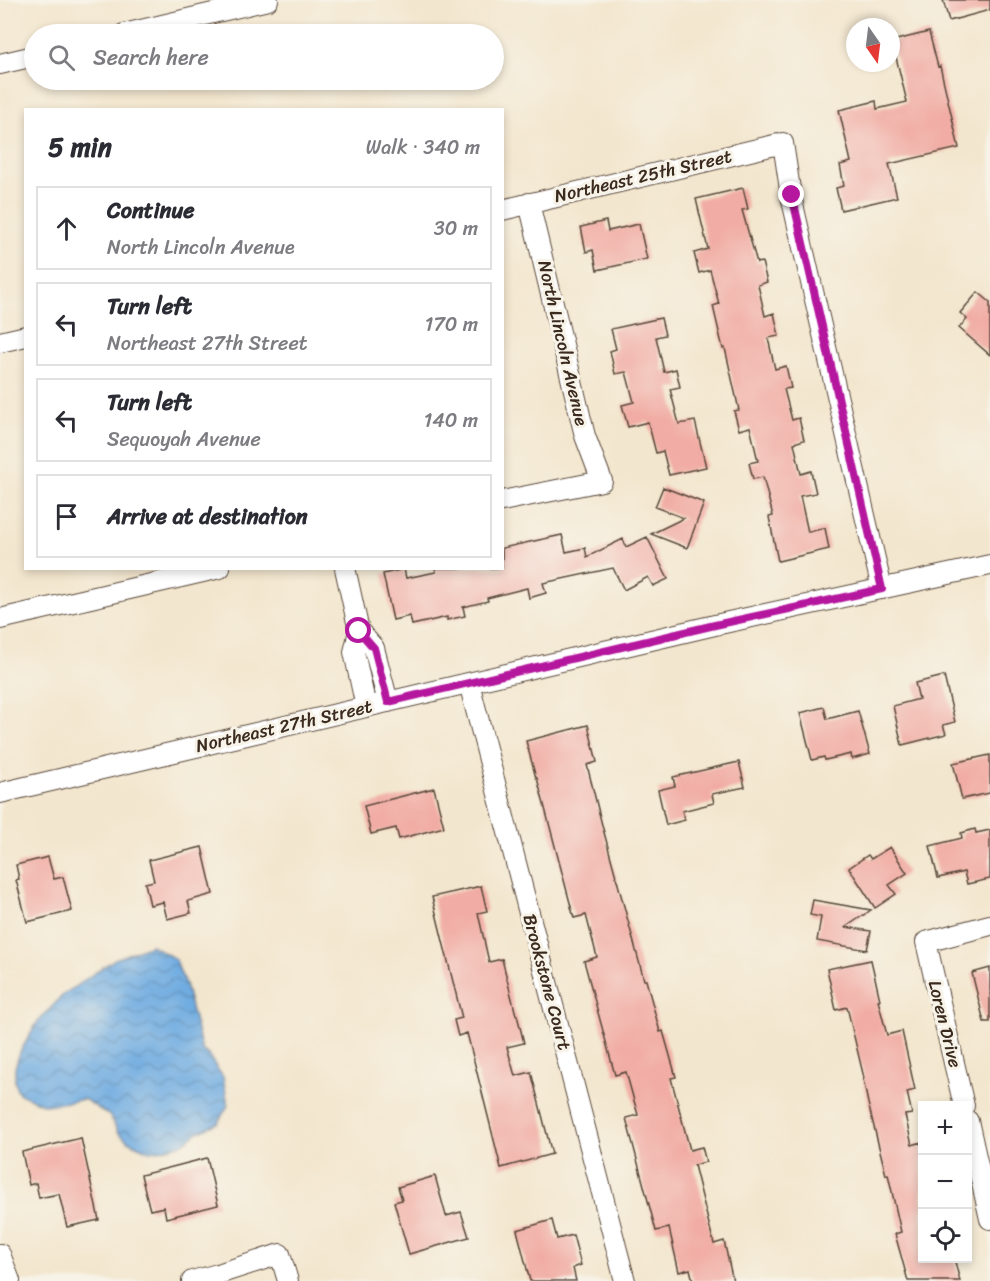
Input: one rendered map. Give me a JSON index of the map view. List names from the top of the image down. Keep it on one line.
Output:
{"streets":{"street":["Northeast 25th Street","North Lincoln Avenue","Northeast 27th Street","Brookstone Court","Loren Drive"]},"crossings":[["Northeast 25th Street","North Lincoln Avenue"],["Northeast 25th Street","Northeast 27th Street"],["Northeast 27th Street","Brookstone Court"]],"north":"bottom","page":{"search":"Search here","heading":["5 min","Walk · 340 m"],"list":[["Continue","North Lincoln Avenue","30 m"],["Turn left","Northeast 27th Street","170 m"],["Turn left","Sequoyah Avenue","140 m"],"Arrive at destination"],"map_buttons":["+","−"]}}
